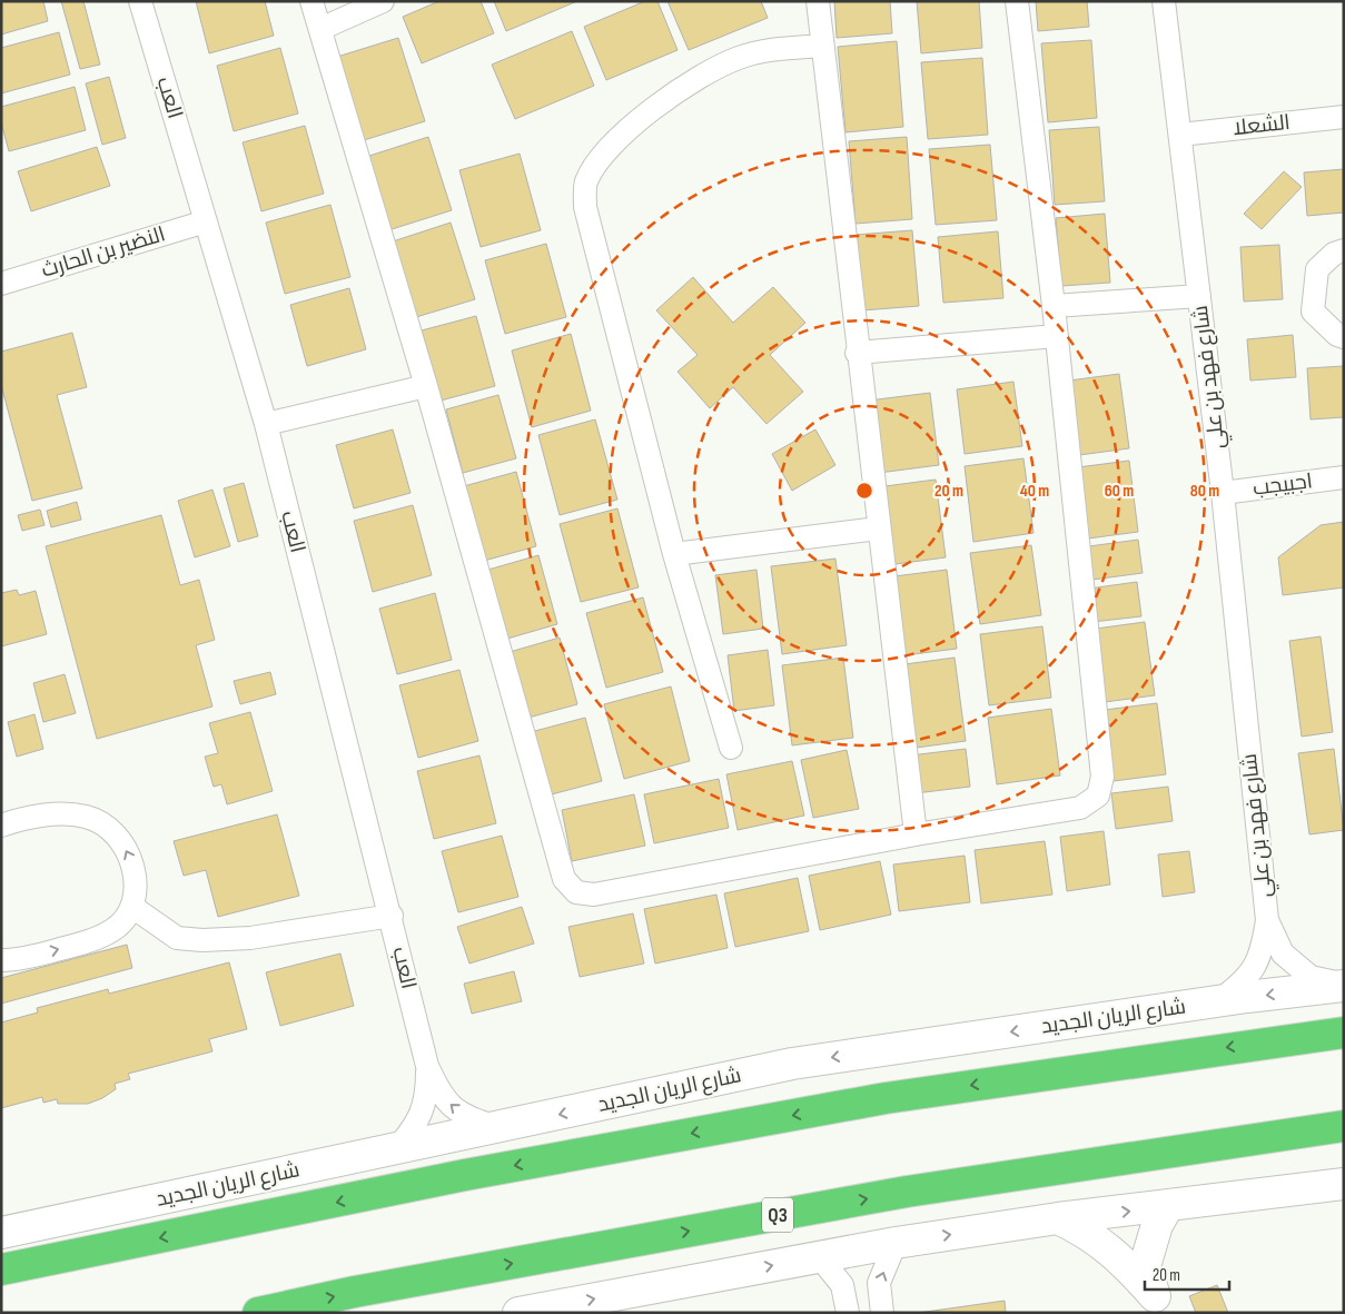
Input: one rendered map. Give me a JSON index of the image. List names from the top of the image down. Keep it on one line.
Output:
{"streets":{"highway":["شارع الريان الجديد","Q3"],"street":["العب","الشعلا","النضير بن الحارث","شارع فهد بن علي","اجبيجب"]},"crossings":[["العب","النضير بن الحارث"],["العب","شارع الريان الجديد"],["الشعلا","شارع فهد بن علي"],["شارع فهد بن علي","اجبيجب"],["شارع فهد بن علي","شارع الريان الجديد"]],"scale_bar":"20 m","rings":["20 m","40 m","60 m","80 m"]}
